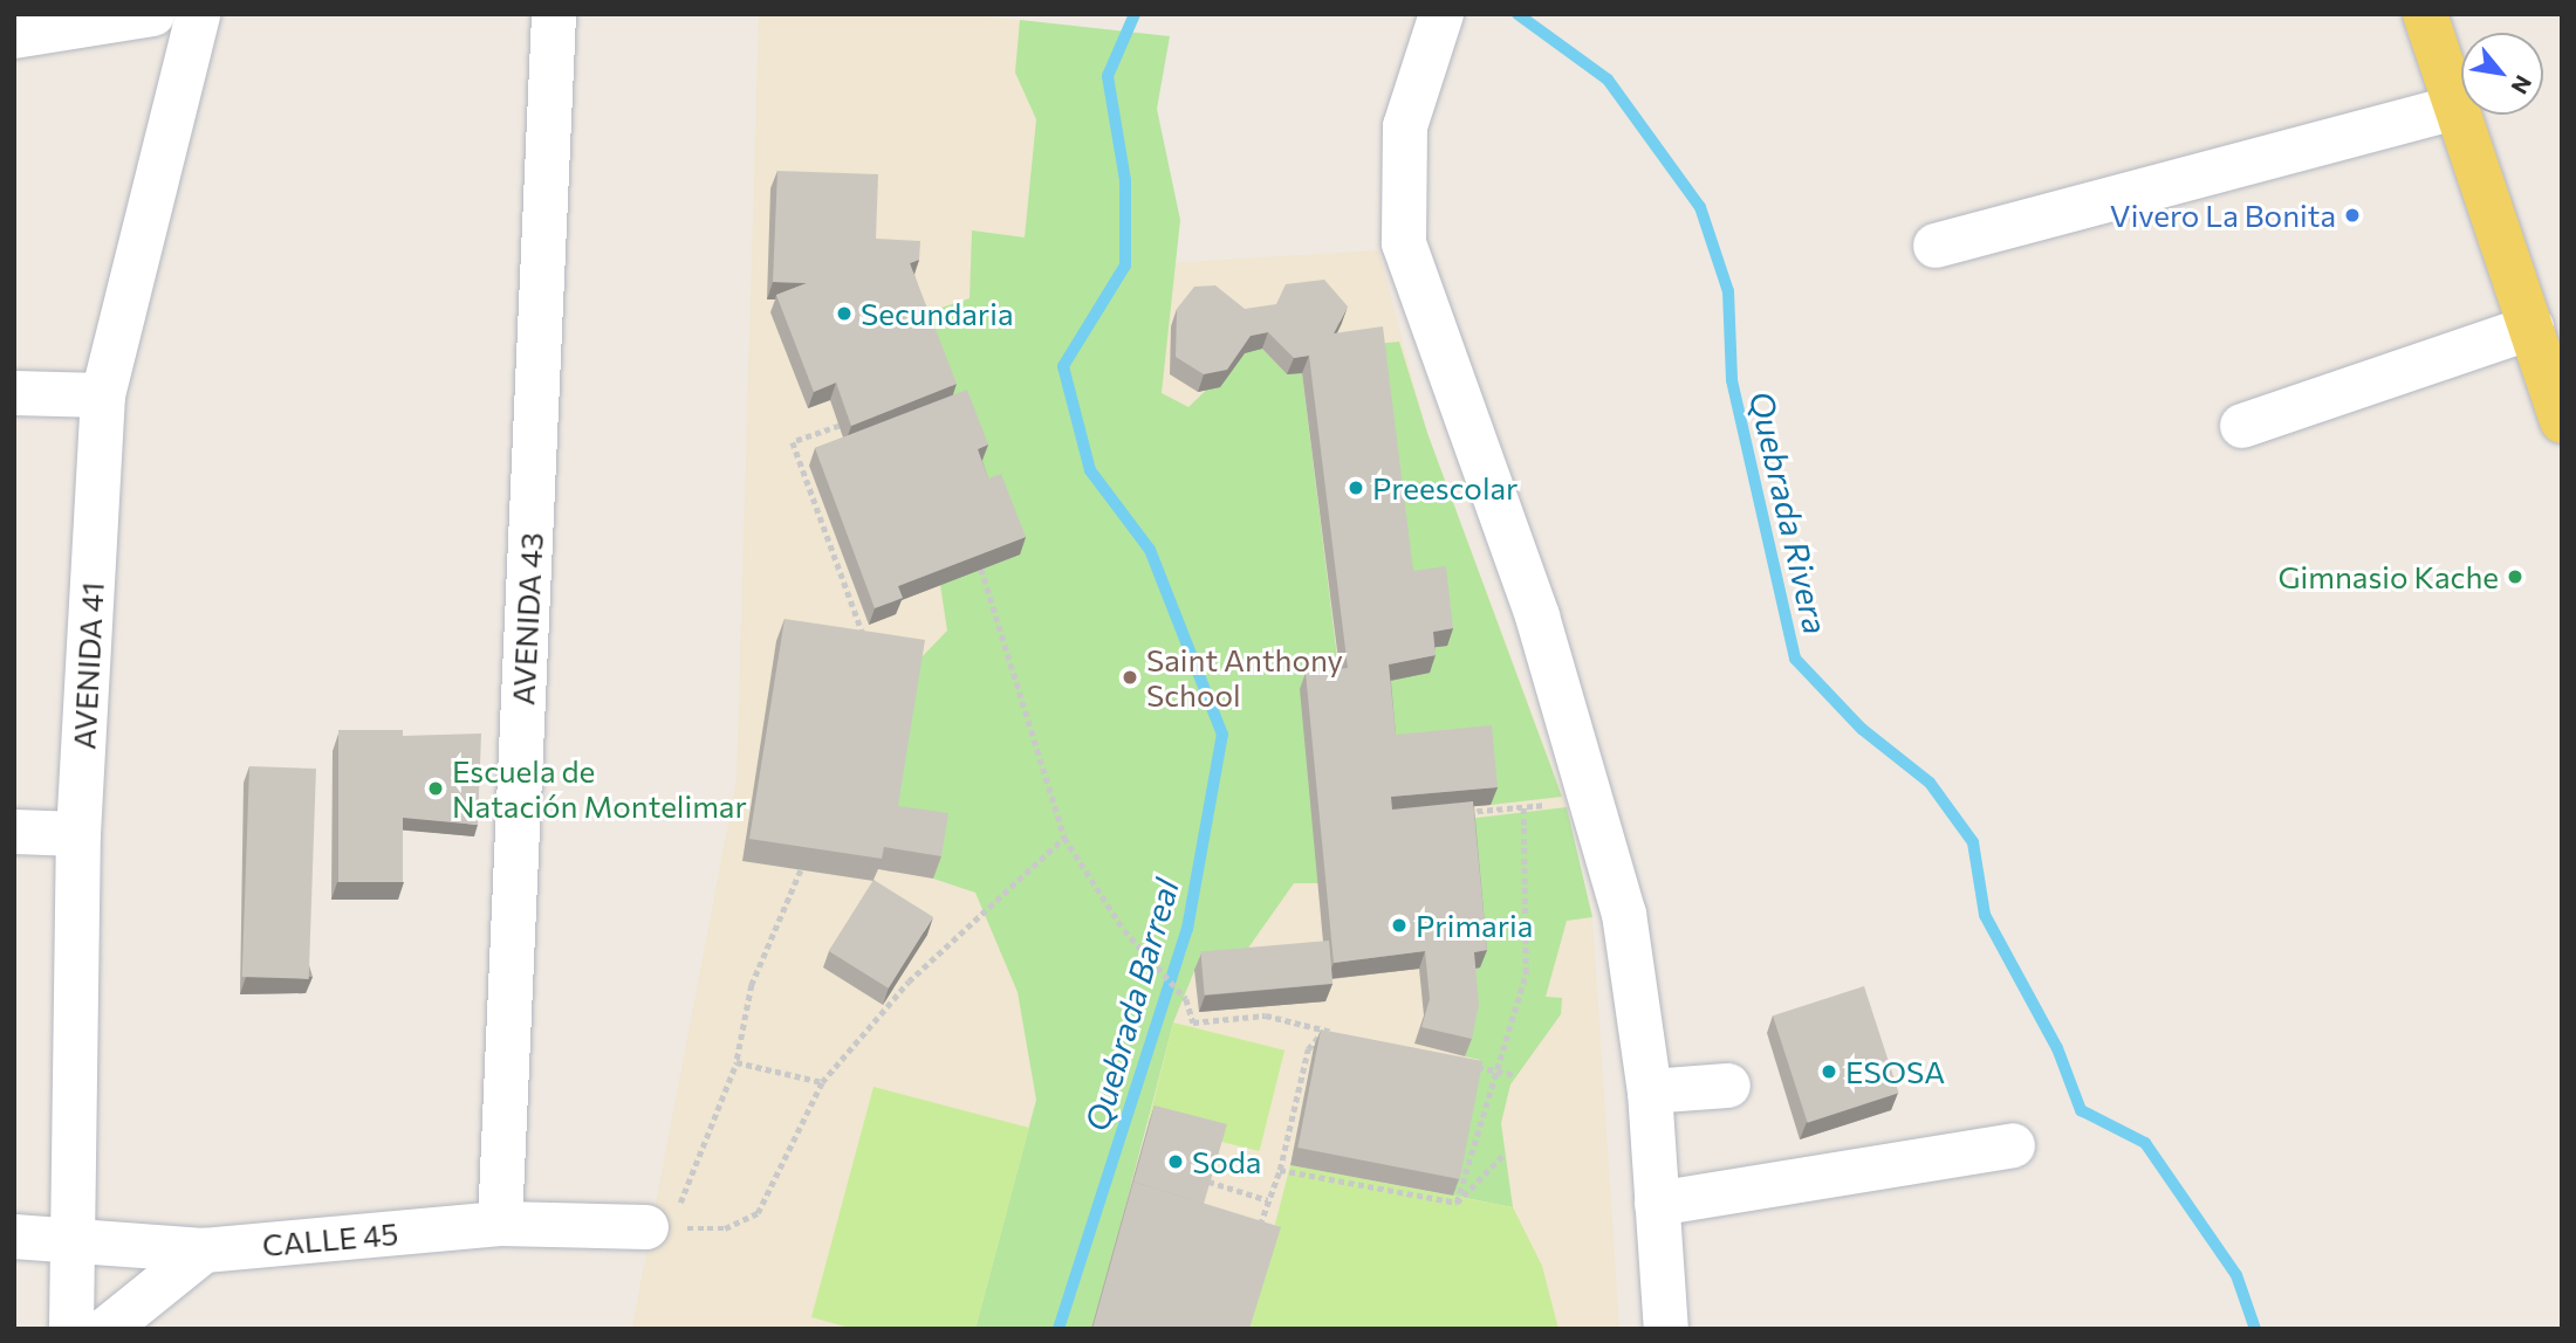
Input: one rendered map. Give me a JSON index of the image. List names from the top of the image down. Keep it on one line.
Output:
{"streets":{"street":["AVENIDA 43","AVENIDA 41","CALLE 45"]},"crossings":[["AVENIDA 43","CALLE 45"],["AVENIDA 41","CALLE 45"]],"water":["Quebrada Rivera","Quebrada Barreal"],"places":["Vivero La Bonita","Secundaria","Preescolar","Gimnasio Kache","Saint Anthony School","Escuela de Natación Montelimar","Primaria","ESOSA","Soda"],"north":"bottom right"}
